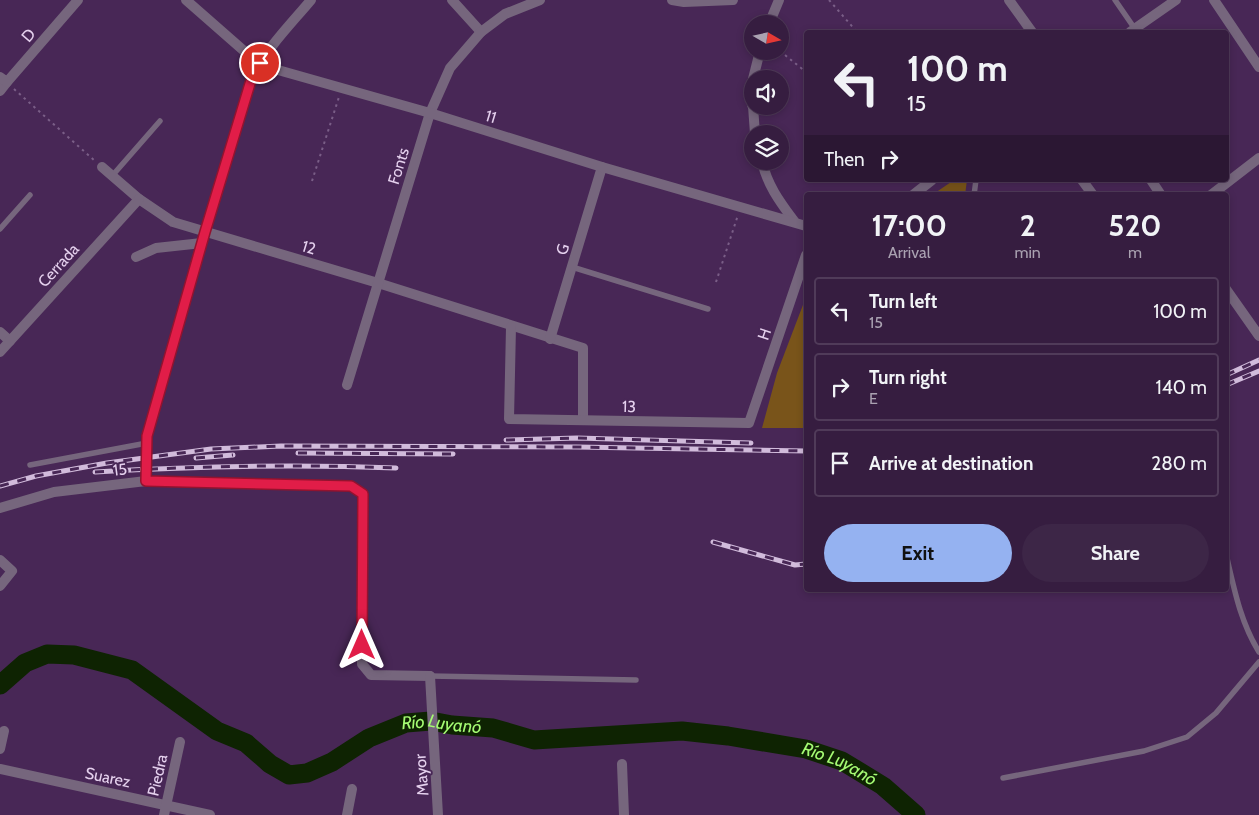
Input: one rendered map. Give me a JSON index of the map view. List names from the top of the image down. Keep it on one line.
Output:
{"streets":{"street":["D","11","Fonts","12","G","Cerrada","H","13","15","Piedra","Mayor","Suarez"]},"crossings":[["11","Fonts"],["11","G"],["Fonts","12"],["12","G"],["12","Cerrada"],["12","13"],["H","13"],["15","Mayor"],["Piedra","Suarez"]],"water":["Río Luyanó"],"north":"right","page":{"turn":["100 m","15"],"then":"Then","eta":["17:00","Arrival","2","min","520","m"],"list":[{"name":"Turn left","note":"15","value":"100 m"},{"name":"Turn right","note":"E","value":"140 m"},{"name":"Arrive at destination","value":"280 m"}],"buttons":["Exit","Share"]}}
